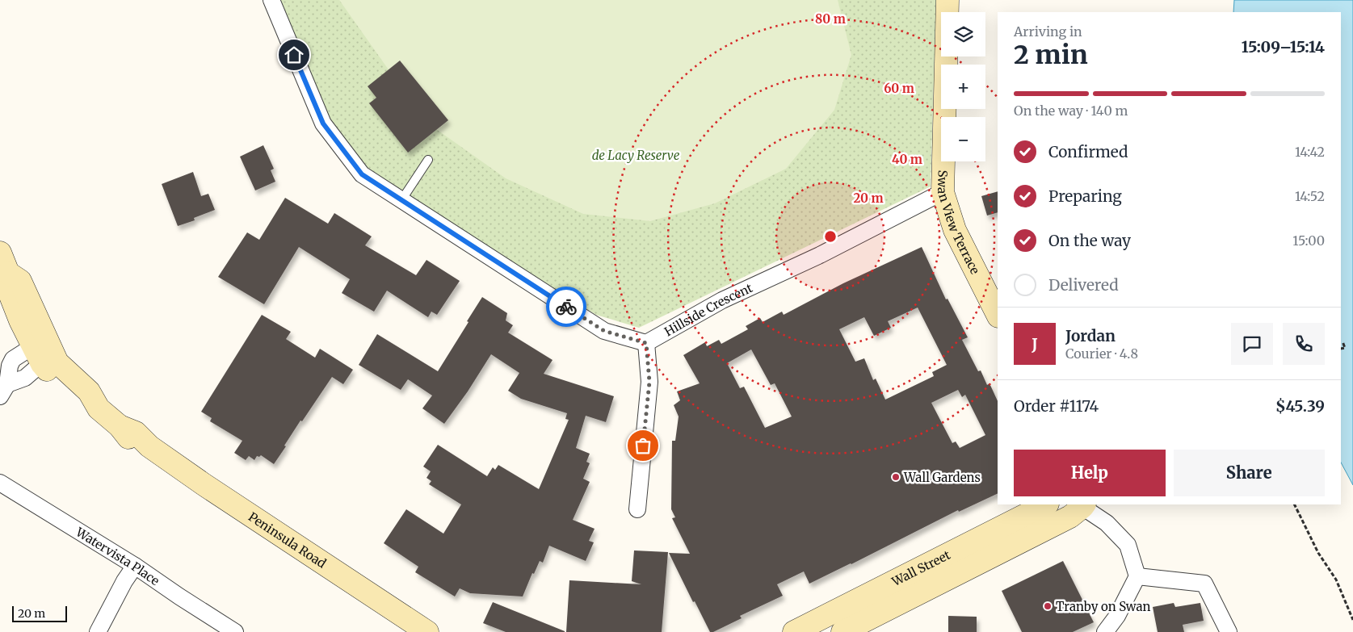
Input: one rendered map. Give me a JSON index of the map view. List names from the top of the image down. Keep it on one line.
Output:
{"streets":{"street":["Swan View Terrace","Hillside Crescent","Peninsula Road","Watervista Place","Wall Street"]},"crossings":[["Swan View Terrace","Hillside Crescent"]],"parks":["de Lacy Reserve"],"places":["Wall Gardens","Tranby on Swan"],"scale_bar":"20 m","page":{"map_buttons":["+","−"],"heading":["2 min","Arriving in","15:09–15:14"],"panel":["Jordan","Courier · 4.8","Order #1174","$45.39"],"bar":"On the way · 140 m","list":[["Confirmed","14:42"],["Preparing","14:52"],["On the way","15:00"],"Delivered"],"round":"J","buttons":["Help","Share"],"scale":"20 m"},"rings":["80 m","60 m","40 m","20 m"]}
